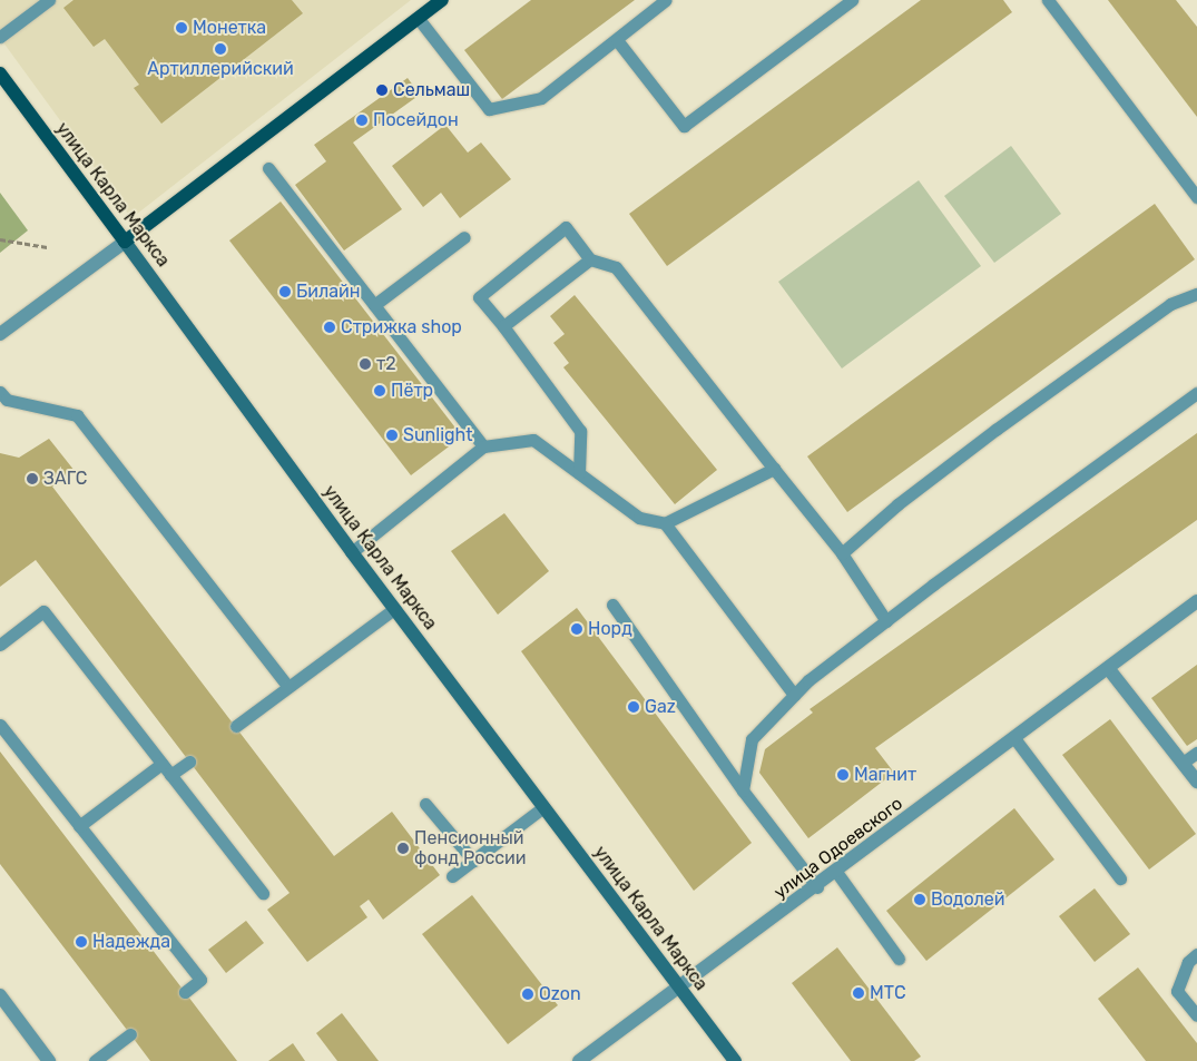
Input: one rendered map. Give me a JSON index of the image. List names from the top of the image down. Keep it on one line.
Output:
{"streets":{"main road":["улица Карла Маркса"],"street":["улица Одоевского"]},"crossings":[["улица Карла Маркса","улица Одоевского"]],"places":["Монетка","Артиллерийский","Сельмаш","Посейдон","Билайн","Стрижка shop","т2","Пётр","Sunlight","ЗАГС","Норд","Gaz","Магнит","Пенсионный фонд России","Водолей","Надежда","МТС","Ozon"]}
